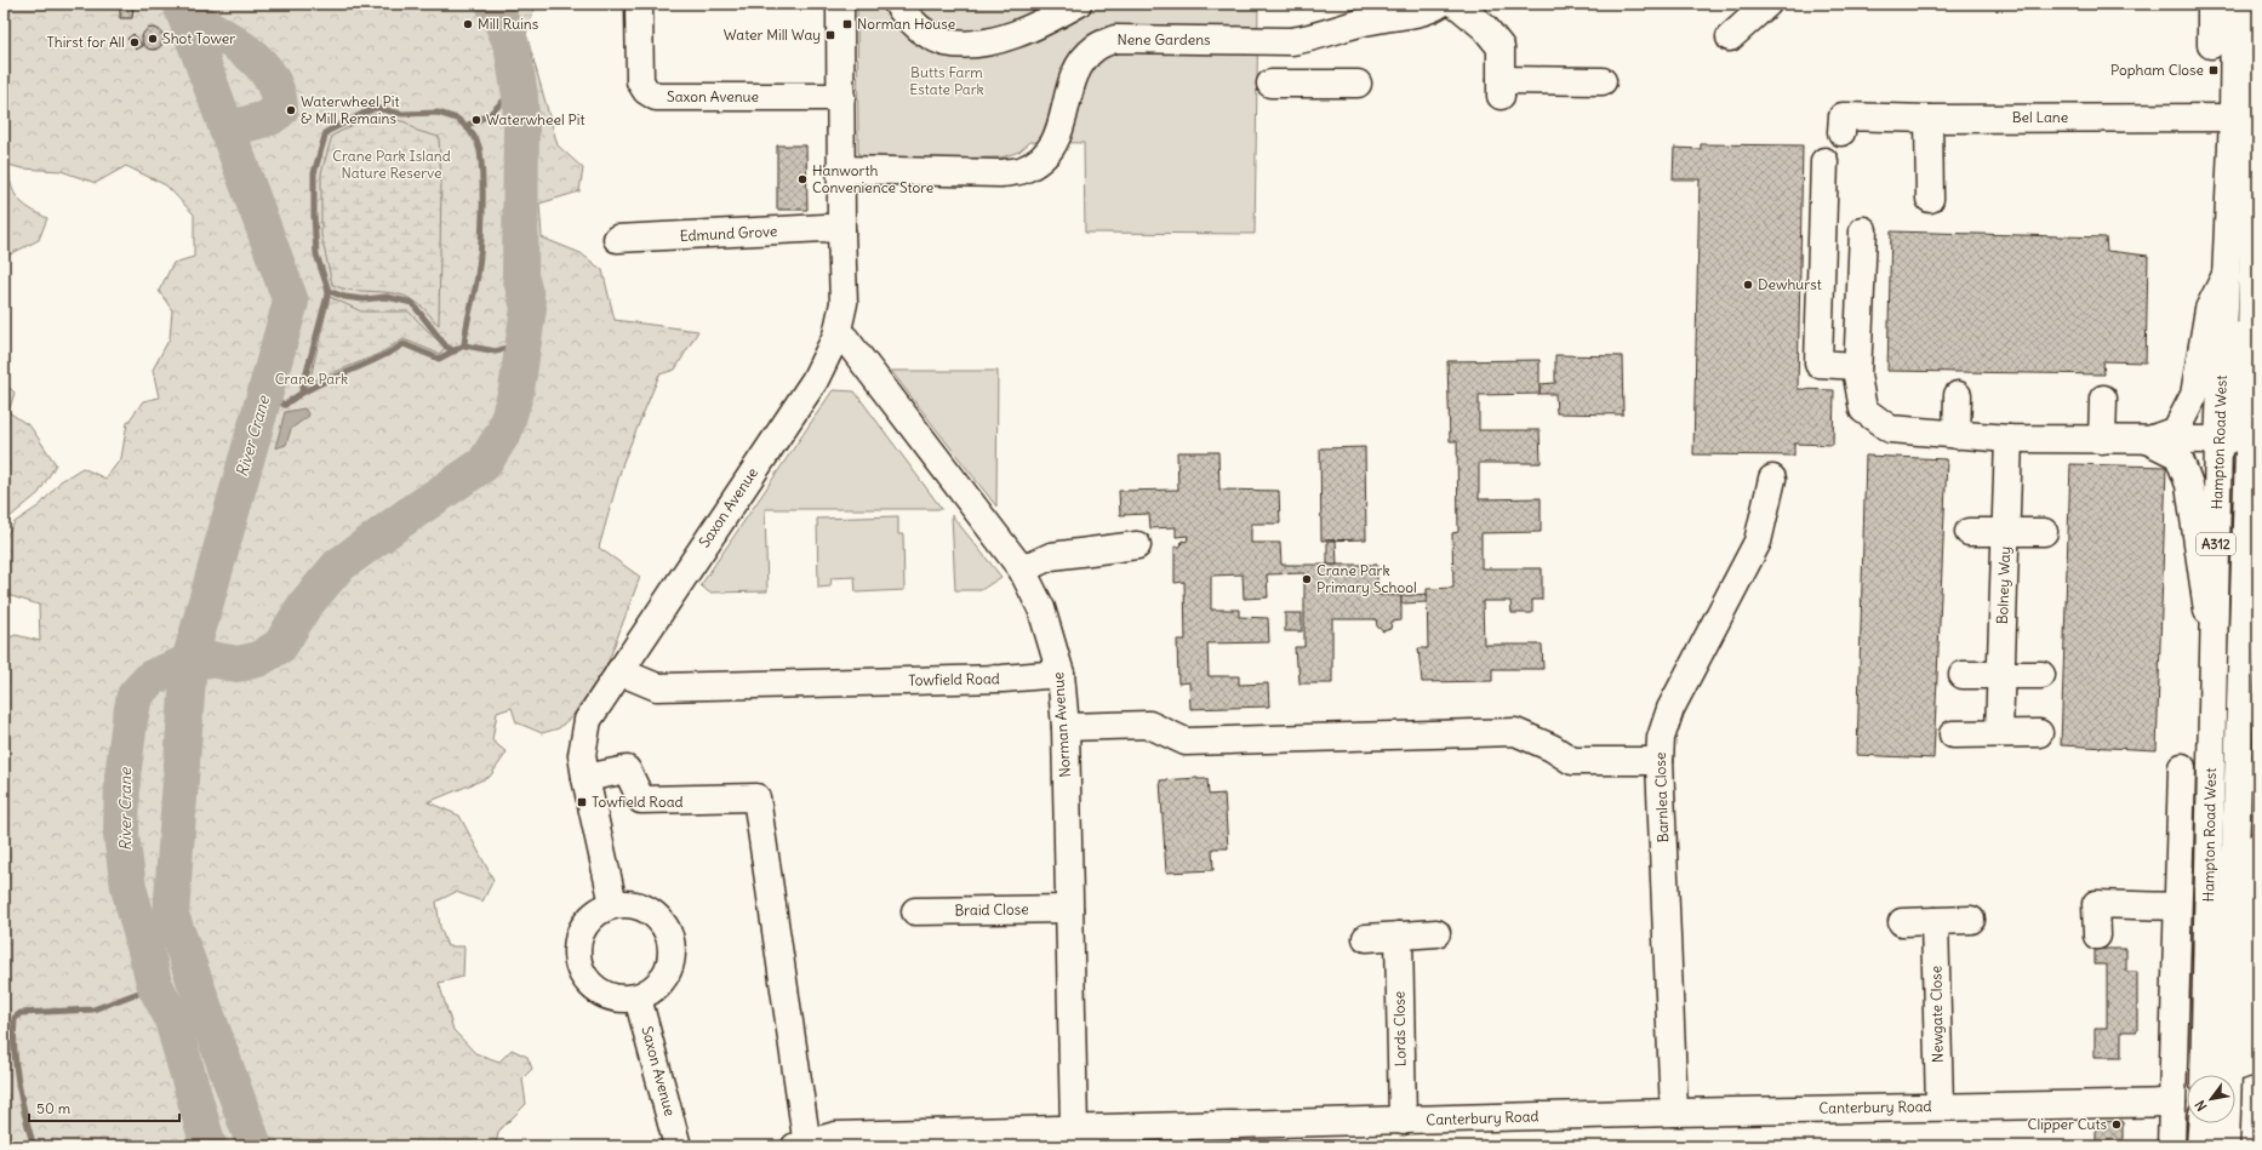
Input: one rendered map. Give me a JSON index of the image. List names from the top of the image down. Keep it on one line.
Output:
{"streets":{"street":["Nene Gardens","Saxon Avenue","Bel Lane","Edmund Grove","Hampton Road West","A312","Bolney Way","Towfield Road","Norman Avenue","Barnlea Close","Braid Close","Newgate Close","Lords Close","Canterbury Road"]},"crossings":[["Nene Gardens","Saxon Avenue"],["Saxon Avenue","Edmund Grove"],["Saxon Avenue","Towfield Road"],["Saxon Avenue","Norman Avenue"],["Bel Lane","Hampton Road West"],["Hampton Road West","Canterbury Road"],["Towfield Road","Norman Avenue"],["Norman Avenue","Braid Close"],["Norman Avenue","Canterbury Road"],["Barnlea Close","Canterbury Road"],["Newgate Close","Canterbury Road"],["Lords Close","Canterbury Road"]],"water":["River Crane"],"parks":["Butts Farm Estate Park","Crane Park Island Nature Reserve","Crane Park"],"places":{"other":["Mill Ruins","Shot Tower","Thirst for All","Waterwheel Pit & Mill Remains","Waterwheel Pit","Hanworth Convenience Store","Dewhurst","Crane Park Primary School","Clipper Cuts"],"transit":["Norman House","Water Mill Way","Popham Close","Towfield Road"]},"scale_bar":"50 m","north":"bottom left"}
